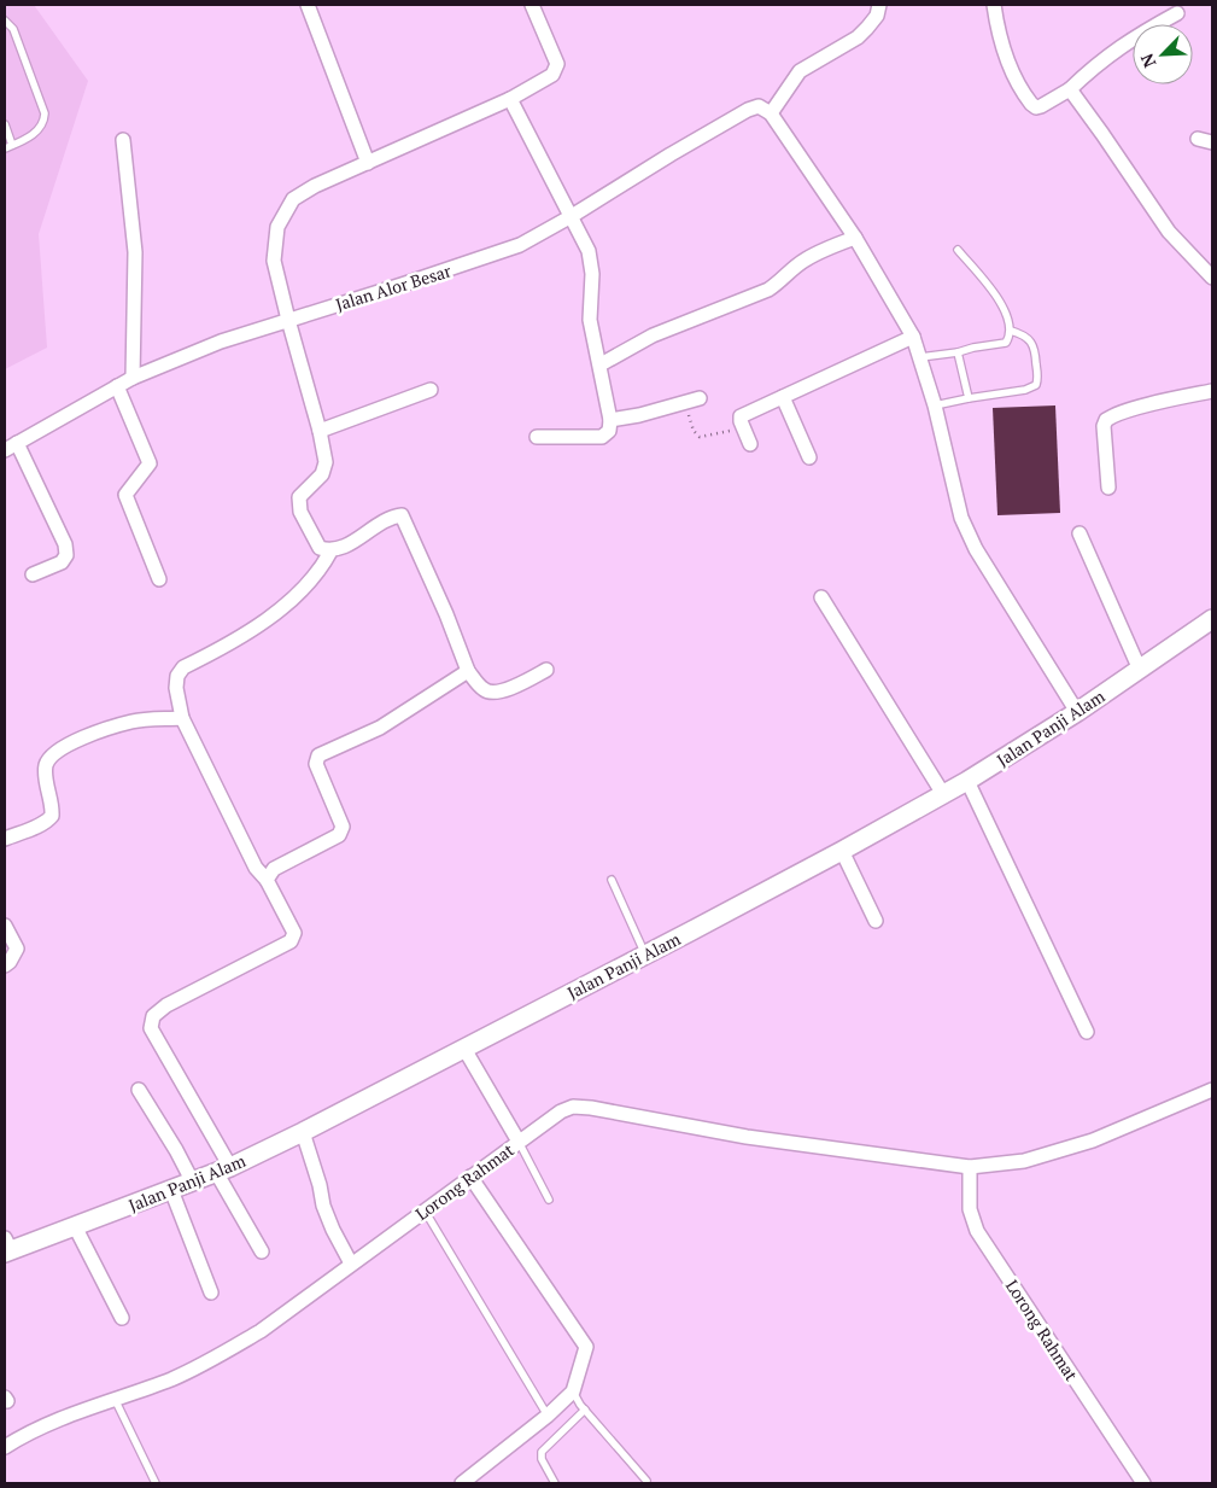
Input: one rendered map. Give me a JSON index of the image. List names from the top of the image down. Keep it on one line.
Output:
{"streets":{"main road":["Jalan Panji Alam"],"street":["Jalan Alor Besar","Lorong Rahmat"]},"north":"bottom left"}
